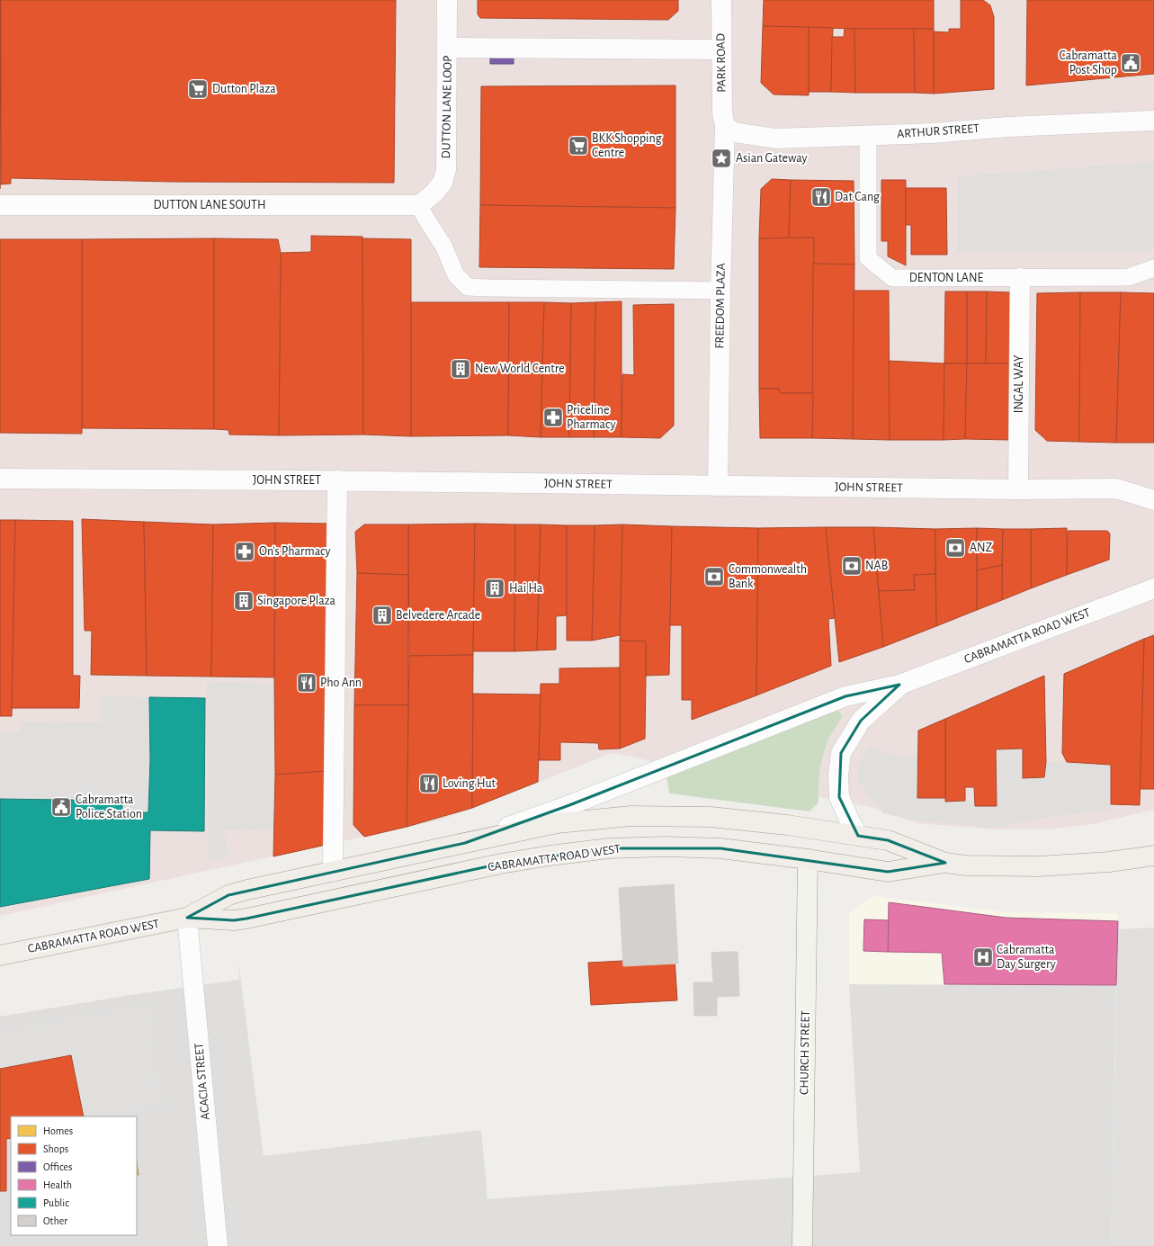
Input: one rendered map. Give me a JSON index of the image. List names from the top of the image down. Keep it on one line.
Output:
{"streets":{"main road":["CABRAMATTA ROAD WEST","CHURCH STREET"],"street":["PARK ROAD","DUTTON LANE LOOP","ARTHUR STREET","DUTTON LANE SOUTH","FREEDOM PLAZA","INGAL WAY","JOHN STREET","ACACIA STREET"],"lane":["DENTON LANE"]},"crossings":[["PARK ROAD","ARTHUR STREET"],["PARK ROAD","FREEDOM PLAZA"],["DUTTON LANE LOOP","DUTTON LANE SOUTH"],["ARTHUR STREET","DENTON LANE"],["ARTHUR STREET","FREEDOM PLAZA"],["DENTON LANE","INGAL WAY"],["FREEDOM PLAZA","JOHN STREET"],["INGAL WAY","JOHN STREET"],["CABRAMATTA ROAD WEST","CHURCH STREET"],["CABRAMATTA ROAD WEST","ACACIA STREET"]],"places":{"public building":["Cabramatta Post Shop","Cabramatta Police Station"],"supermarket":["Dutton Plaza","BKK Shopping Centre"],"place":["Asian Gateway"],"restaurant":["Dat Cang","Pho Ann","Loving Hut"],"building":["New World Centre","Hai Ha","Singapore Plaza","Belvedere Arcade"],"pharmacy":["Priceline Pharmacy","On's Pharmacy"],"bank":["ANZ","NAB","Commonwealth Bank"],"hospital":["Cabramatta Day Surgery"]},"legend":["Homes","Shops","Offices","Health","Public","Other"]}
